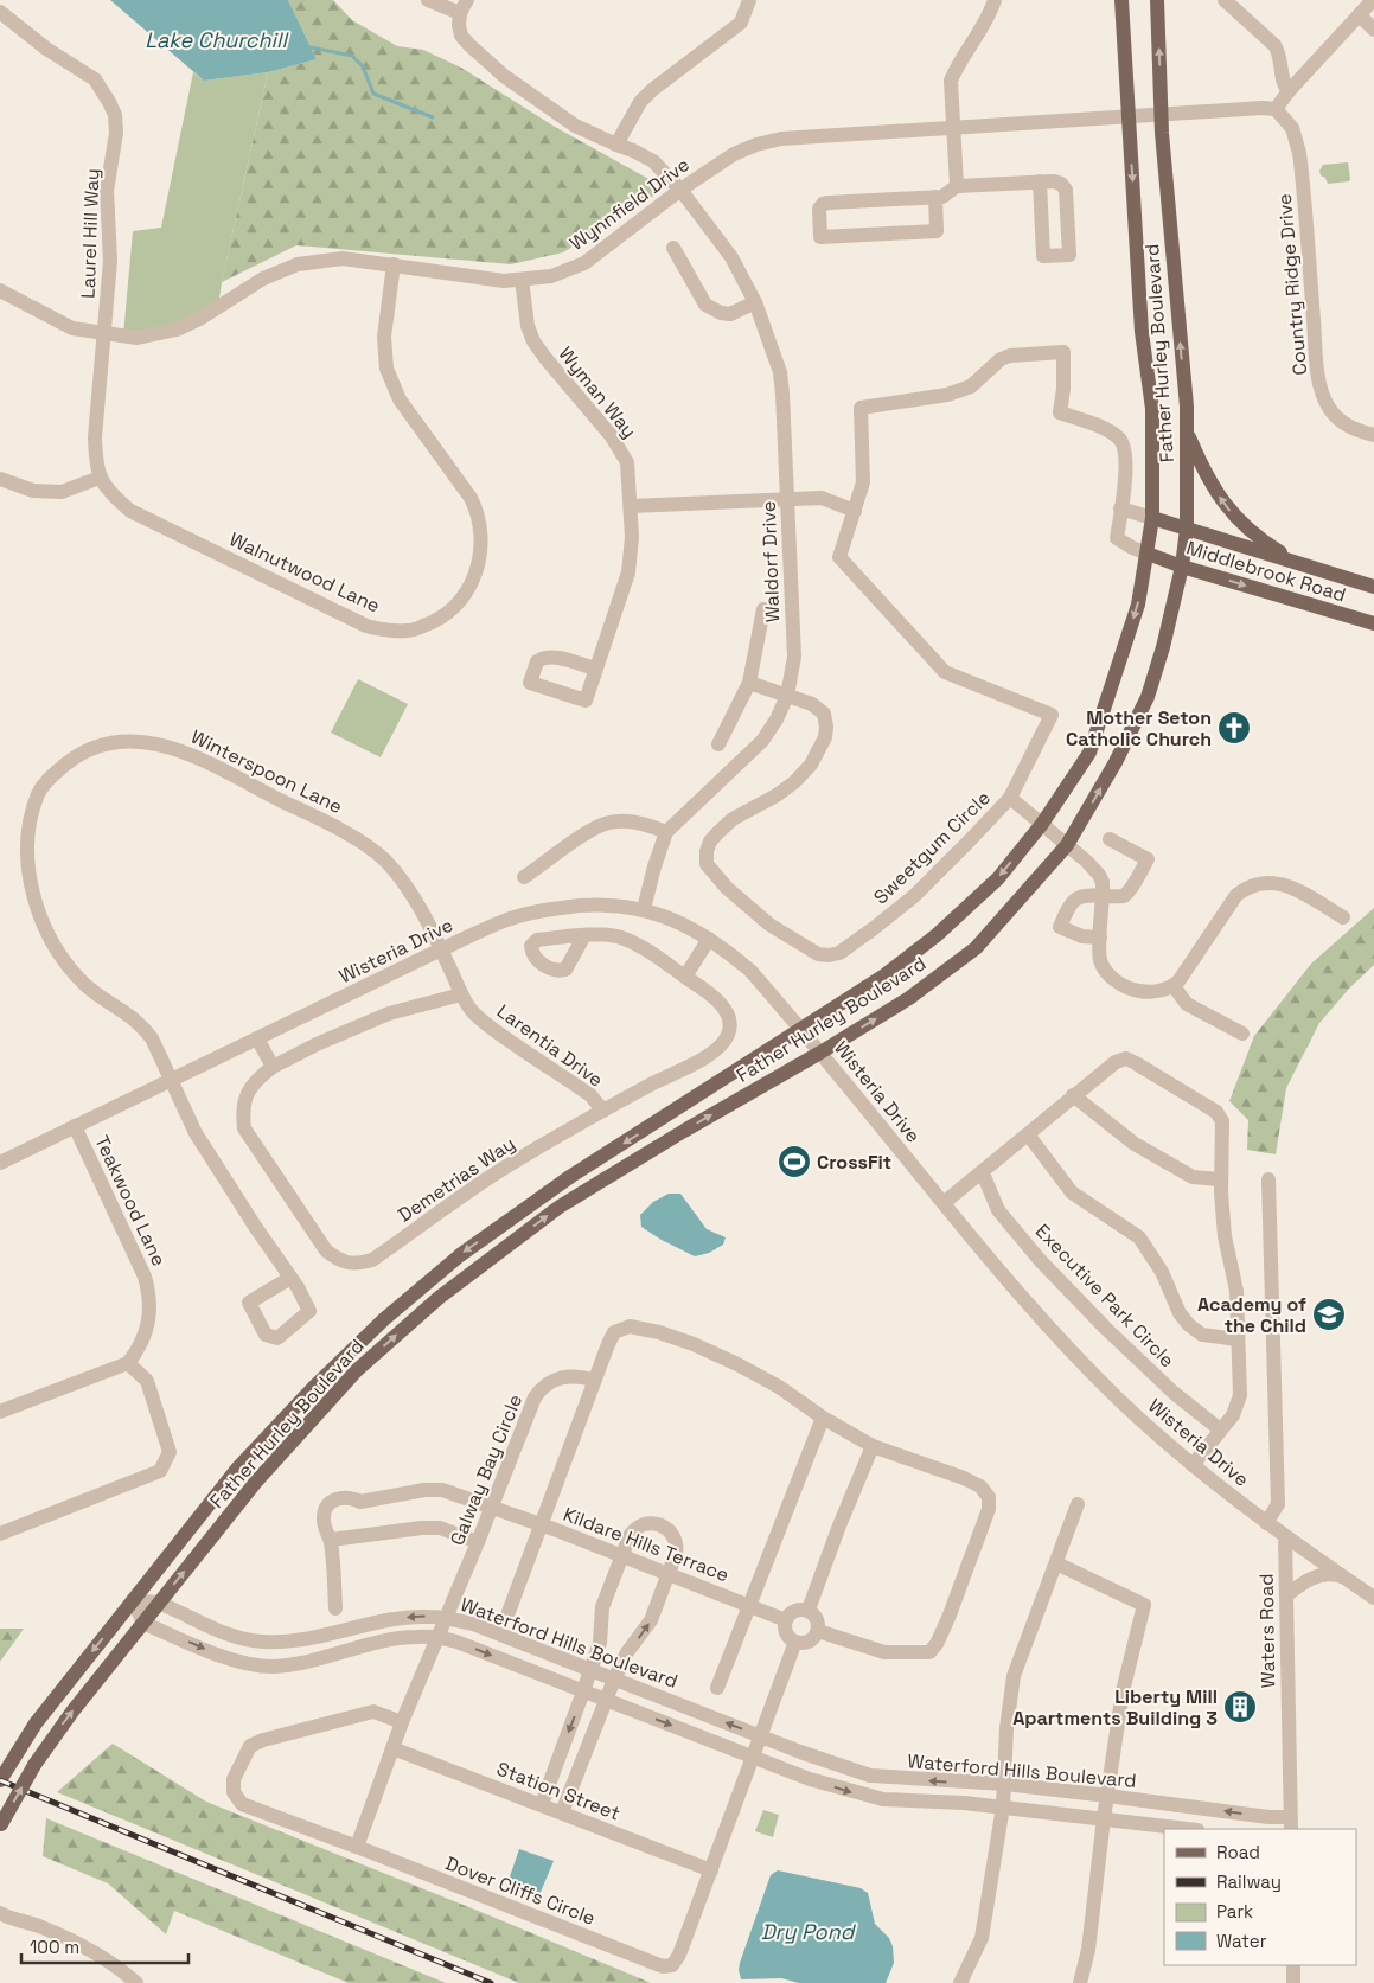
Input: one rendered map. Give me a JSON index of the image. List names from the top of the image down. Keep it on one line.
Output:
{"streets":{"main road":["Father Hurley Boulevard","Middlebrook Road"],"street":["Wynnfield Drive","Laurel Hill Way","Country Ridge Drive","Wyman Way","Waldorf Drive","Walnutwood Lane","Winterspoon Lane","Sweetgum Circle","Wisteria Drive","Larentia Drive","Demetrias Way","Teakwood Lane","Executive Park Circle","Galway Bay Circle","Kildare Hills Terrace","Waters Road","Waterford Hills Boulevard","Station Street","Dover Cliffs Circle"]},"crossings":[["Wynnfield Drive","Laurel Hill Way"],["Wynnfield Drive","Country Ridge Drive"],["Wynnfield Drive","Father Hurley Boulevard"],["Wynnfield Drive","Wyman Way"],["Wynnfield Drive","Waldorf Drive"],["Wynnfield Drive","Walnutwood Lane"],["Father Hurley Boulevard","Middlebrook Road"],["Father Hurley Boulevard","Sweetgum Circle"],["Father Hurley Boulevard","Wisteria Drive"],["Father Hurley Boulevard","Waterford Hills Boulevard"],["Waldorf Drive","Sweetgum Circle"],["Waldorf Drive","Wisteria Drive"],["Middlebrook Road","Sweetgum Circle"],["Winterspoon Lane","Wisteria Drive"],["Winterspoon Lane","Larentia Drive"],["Wisteria Drive","Larentia Drive"],["Wisteria Drive","Teakwood Lane"],["Wisteria Drive","Waters Road"],["Larentia Drive","Demetrias Way"],["Galway Bay Circle","Kildare Hills Terrace"],["Galway Bay Circle","Waterford Hills Boulevard"],["Waters Road","Waterford Hills Boulevard"],["Waterford Hills Boulevard","Dover Cliffs Circle"],["Station Street","Dover Cliffs Circle"]],"water":["Lake Churchill","Dry Pond"],"places":{"church":["Mother Seton Catholic Church"],"sports":["CrossFit"],"school or university":["Academy of the Child"],"building":["Liberty Mill Apartments Building 3"]},"legend":["Road","Railway","Park","Water"],"scale_bar":"100 m"}
